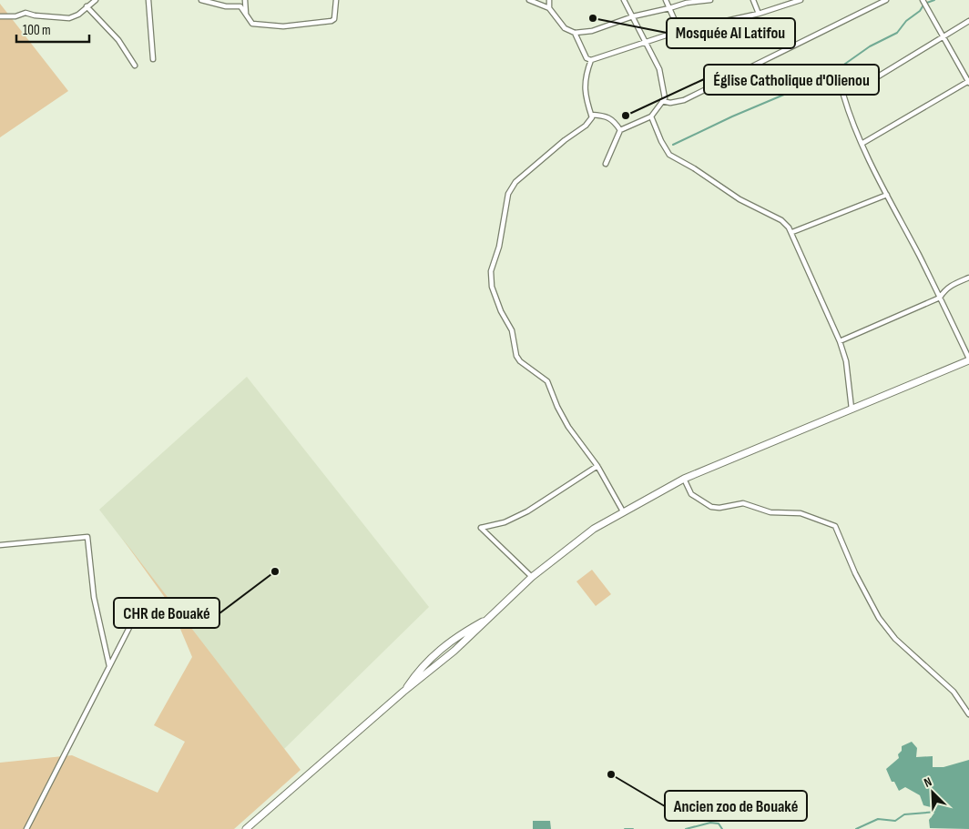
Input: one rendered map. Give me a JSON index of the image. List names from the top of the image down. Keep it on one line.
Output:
{"places":["Mosquée Al Latifou","Église Catholique d'Olienou","CHR de Bouaké","Ancien zoo de Bouaké"],"scale_bar":"100 m","north":"top left"}
